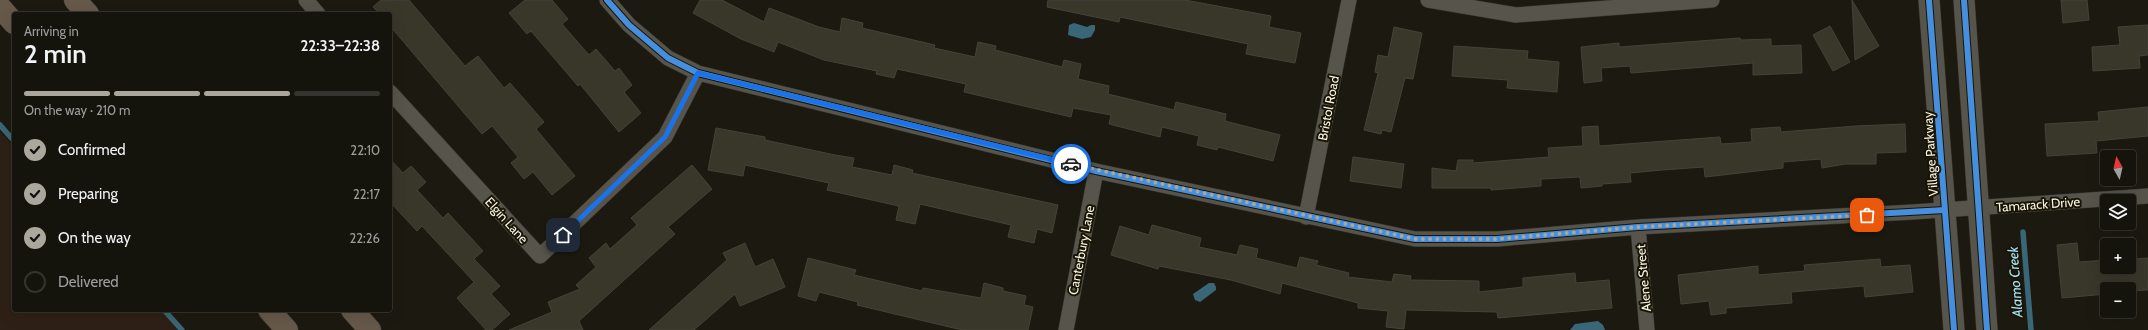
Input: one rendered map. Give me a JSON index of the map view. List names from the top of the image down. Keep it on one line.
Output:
{"streets":{"street":["Bristol Road","Village Parkway","Tamarack Drive","Elgin Lane","Canterbury Lane","Alene Street"]},"crossings":[["Bristol Road","Tamarack Drive"],["Village Parkway","Tamarack Drive"],["Tamarack Drive","Elgin Lane"],["Tamarack Drive","Canterbury Lane"],["Tamarack Drive","Alene Street"]],"water":["Alamo Creek"],"north":"top","page":{"heading":["2 min","Arriving in","22:33–22:38"],"bar":"On the way · 210 m","list":[["Confirmed","22:10"],["Preparing","22:17"],["On the way","22:26"],"Delivered"],"map_buttons":["+","−"]}}
